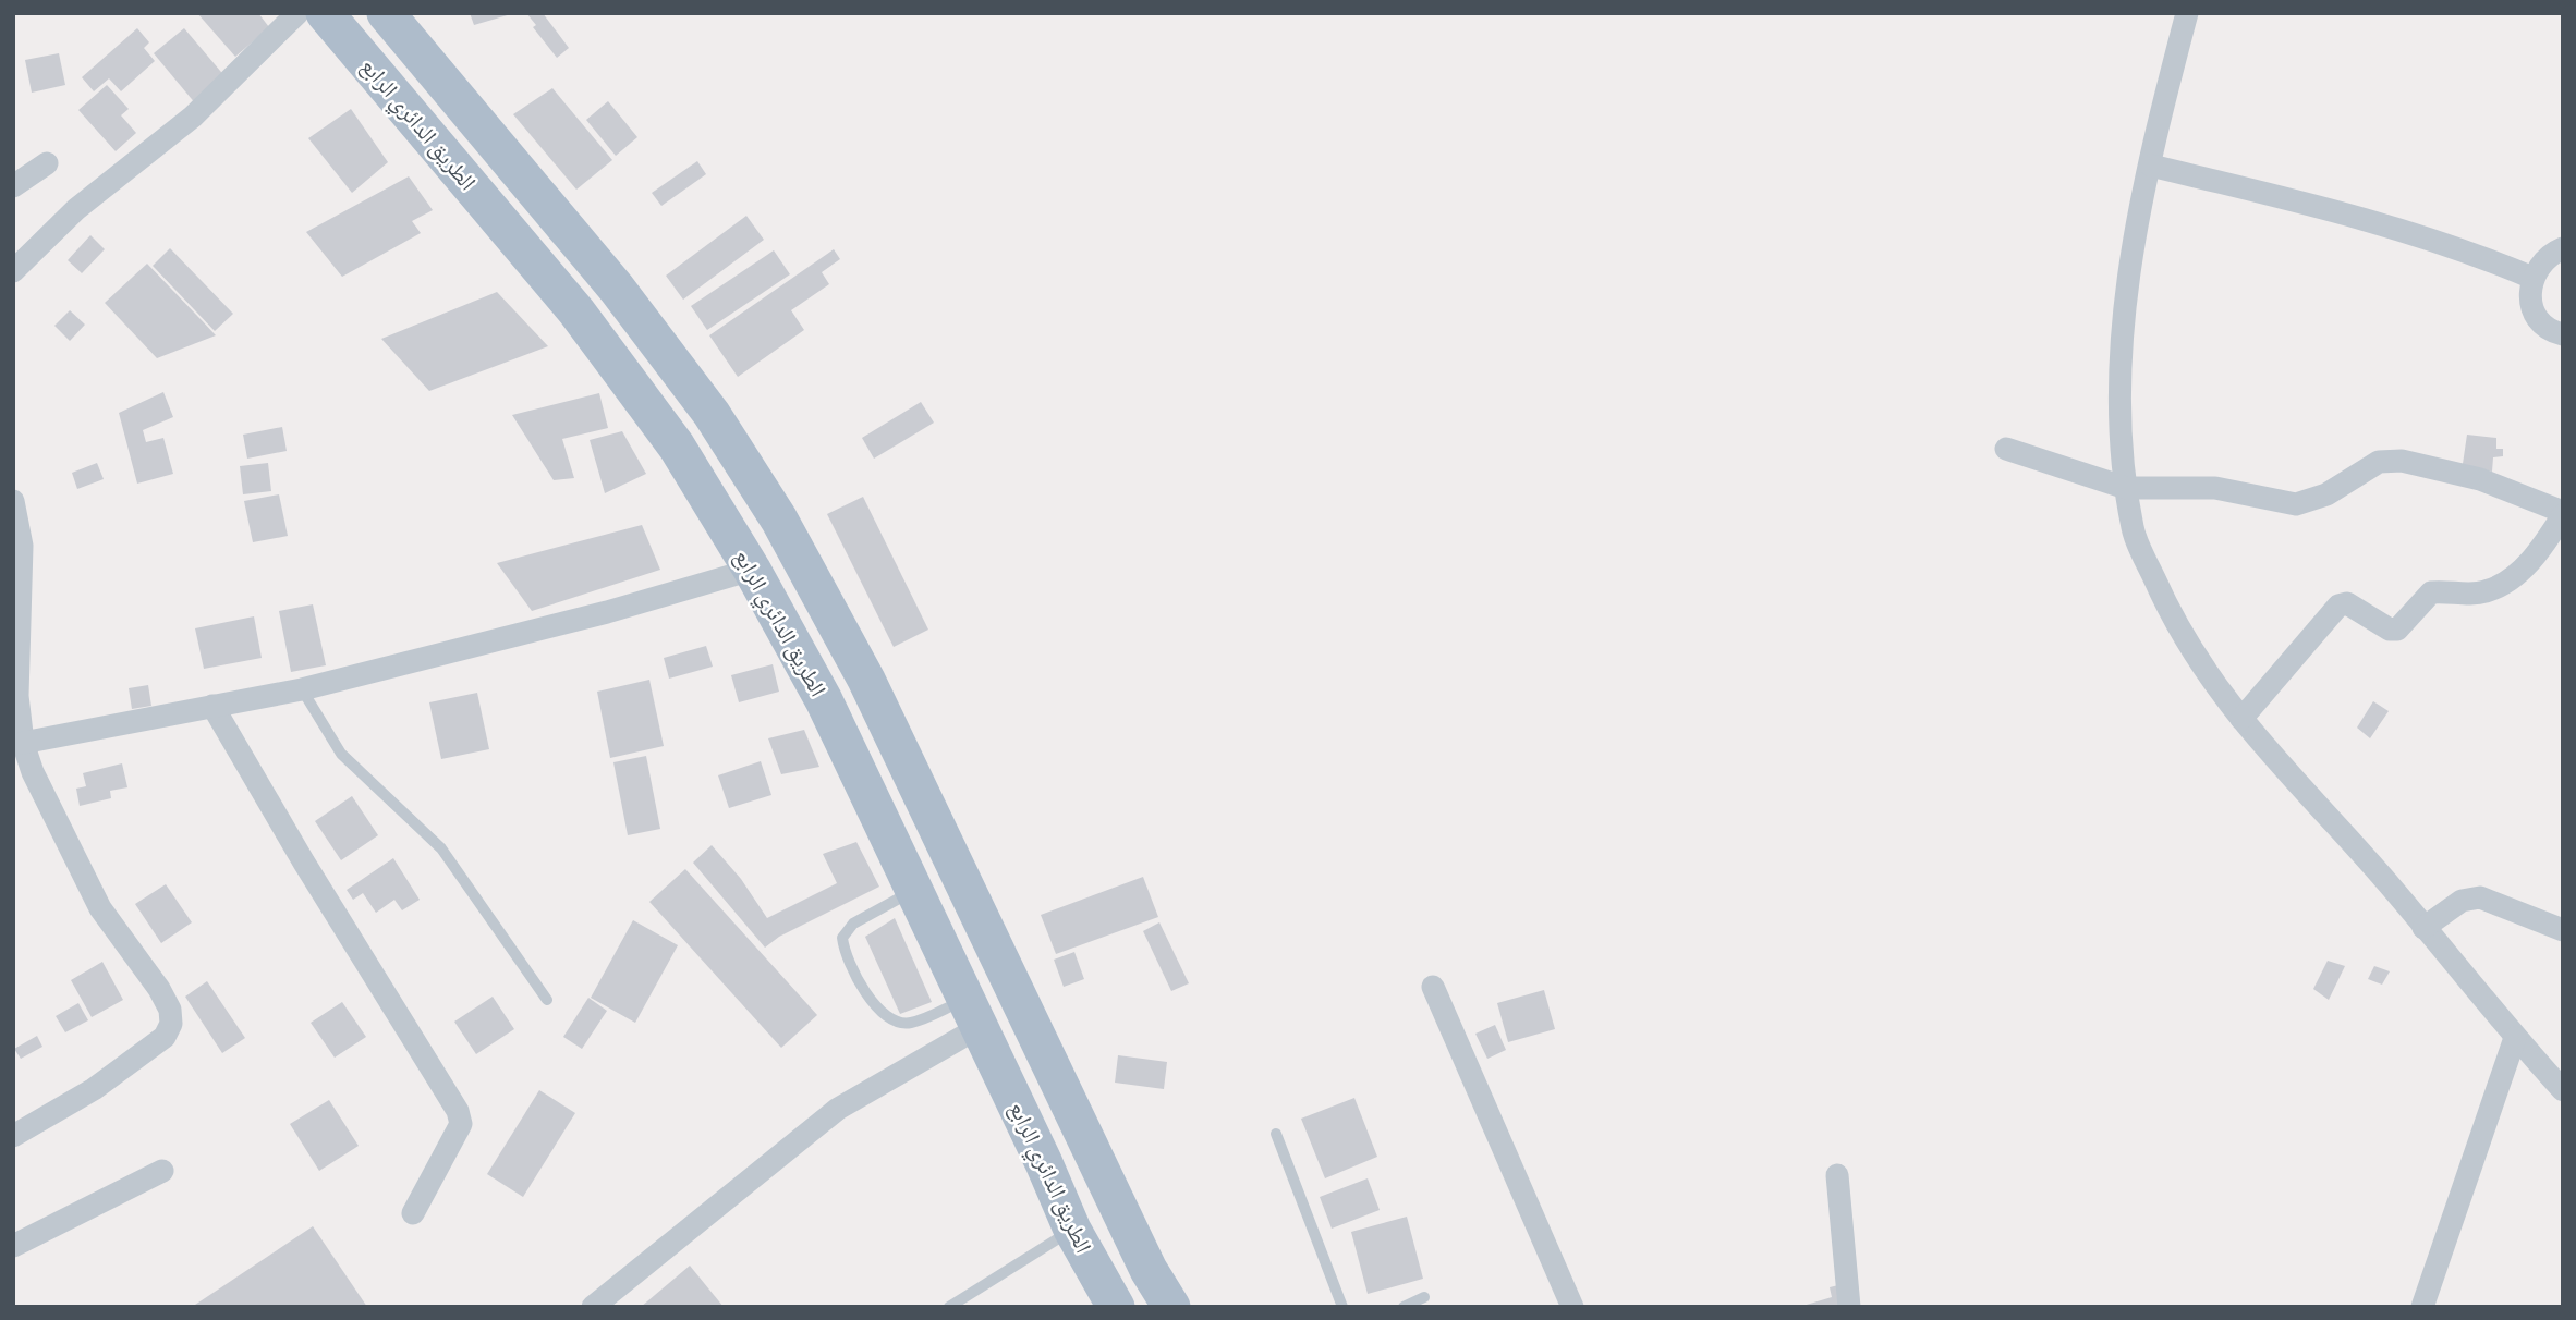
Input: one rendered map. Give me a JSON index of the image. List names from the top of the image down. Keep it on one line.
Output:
{"streets":{"main road":["الطريق الدائري الرابع"]}}
